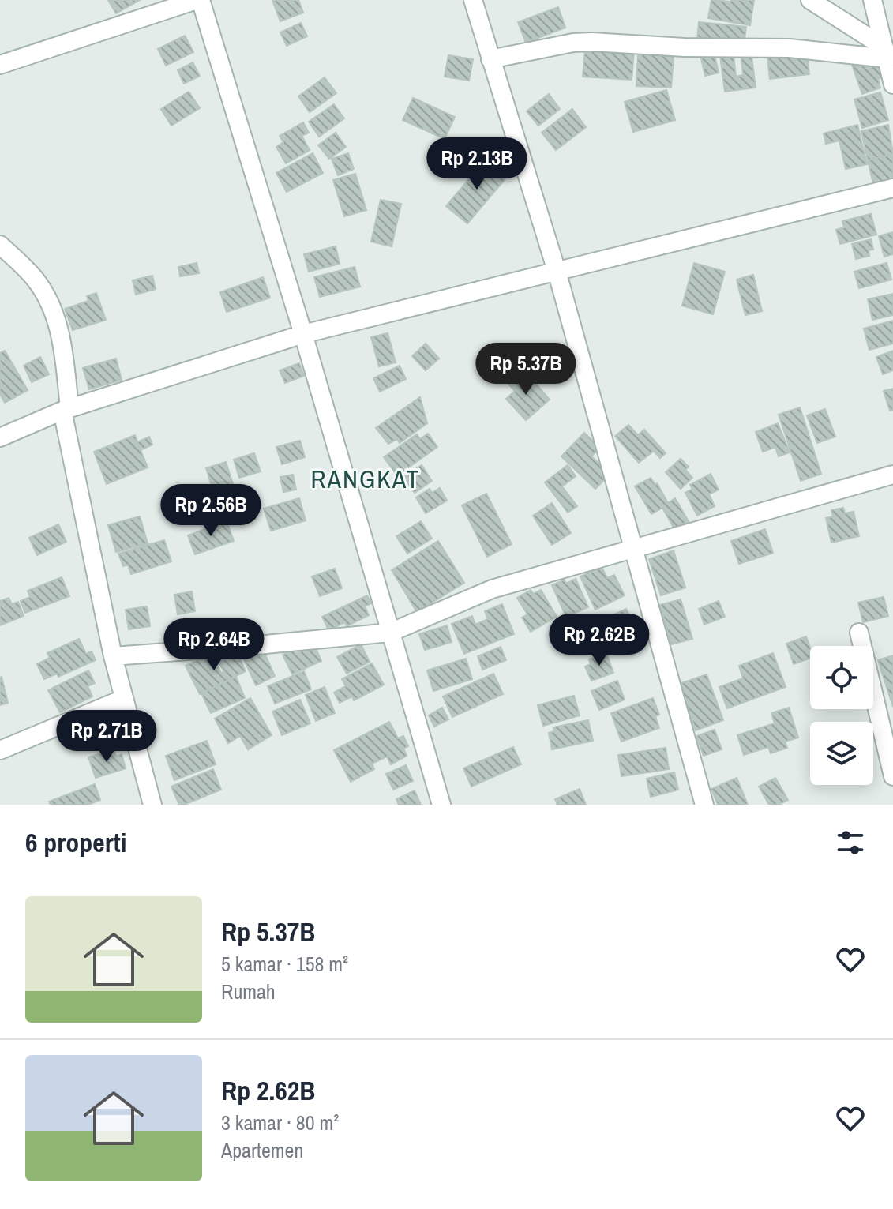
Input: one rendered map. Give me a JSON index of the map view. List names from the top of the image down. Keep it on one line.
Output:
{"districts":["RANGKAT"],"page":{"price":["Rp 2.13B","Rp 5.37B","Rp 2.56B","Rp 2.62B","Rp 2.64B","Rp 2.71B"],"heading":"6 properti","list":[{"name":"Rp 5.37B","note":"5 kamar · 158 m² · Rumah"},{"name":"Rp 2.62B","note":"3 kamar · 80 m² · Apartemen"}]}}
